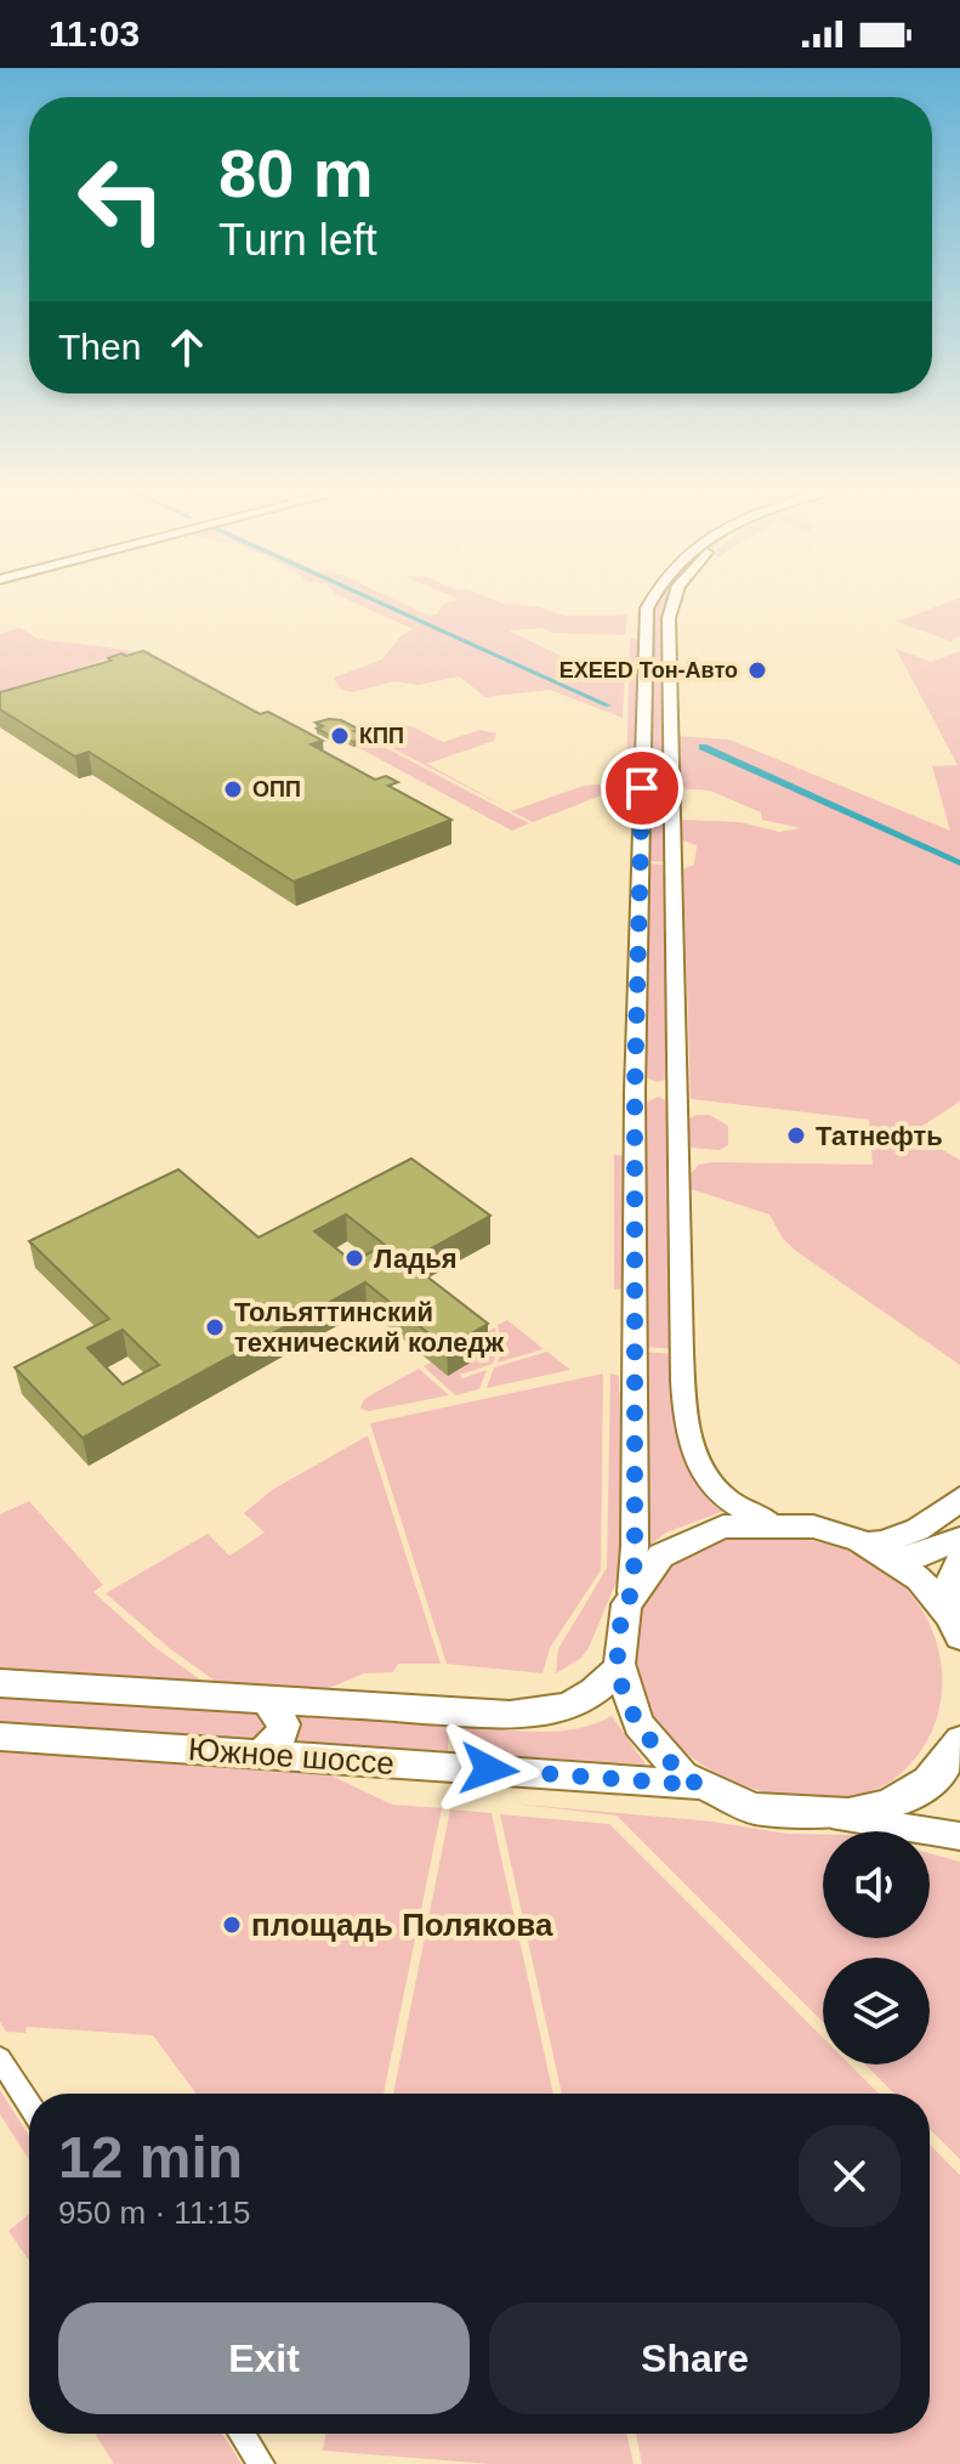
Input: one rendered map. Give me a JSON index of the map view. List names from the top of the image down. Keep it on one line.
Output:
{"streets":{"main road":["Южное шоссе"]},"places":["EXEED Тон-Авто","КПП","ОПП","Татнефть","Ладья","Тольяттинский технический коледж","площадь Полякова"],"page":{"status":"11:03","turn":["80 m","Turn left"],"then":"Then","heading":["12 min","950 m · 11:15"],"buttons":["Exit","Share"]}}
